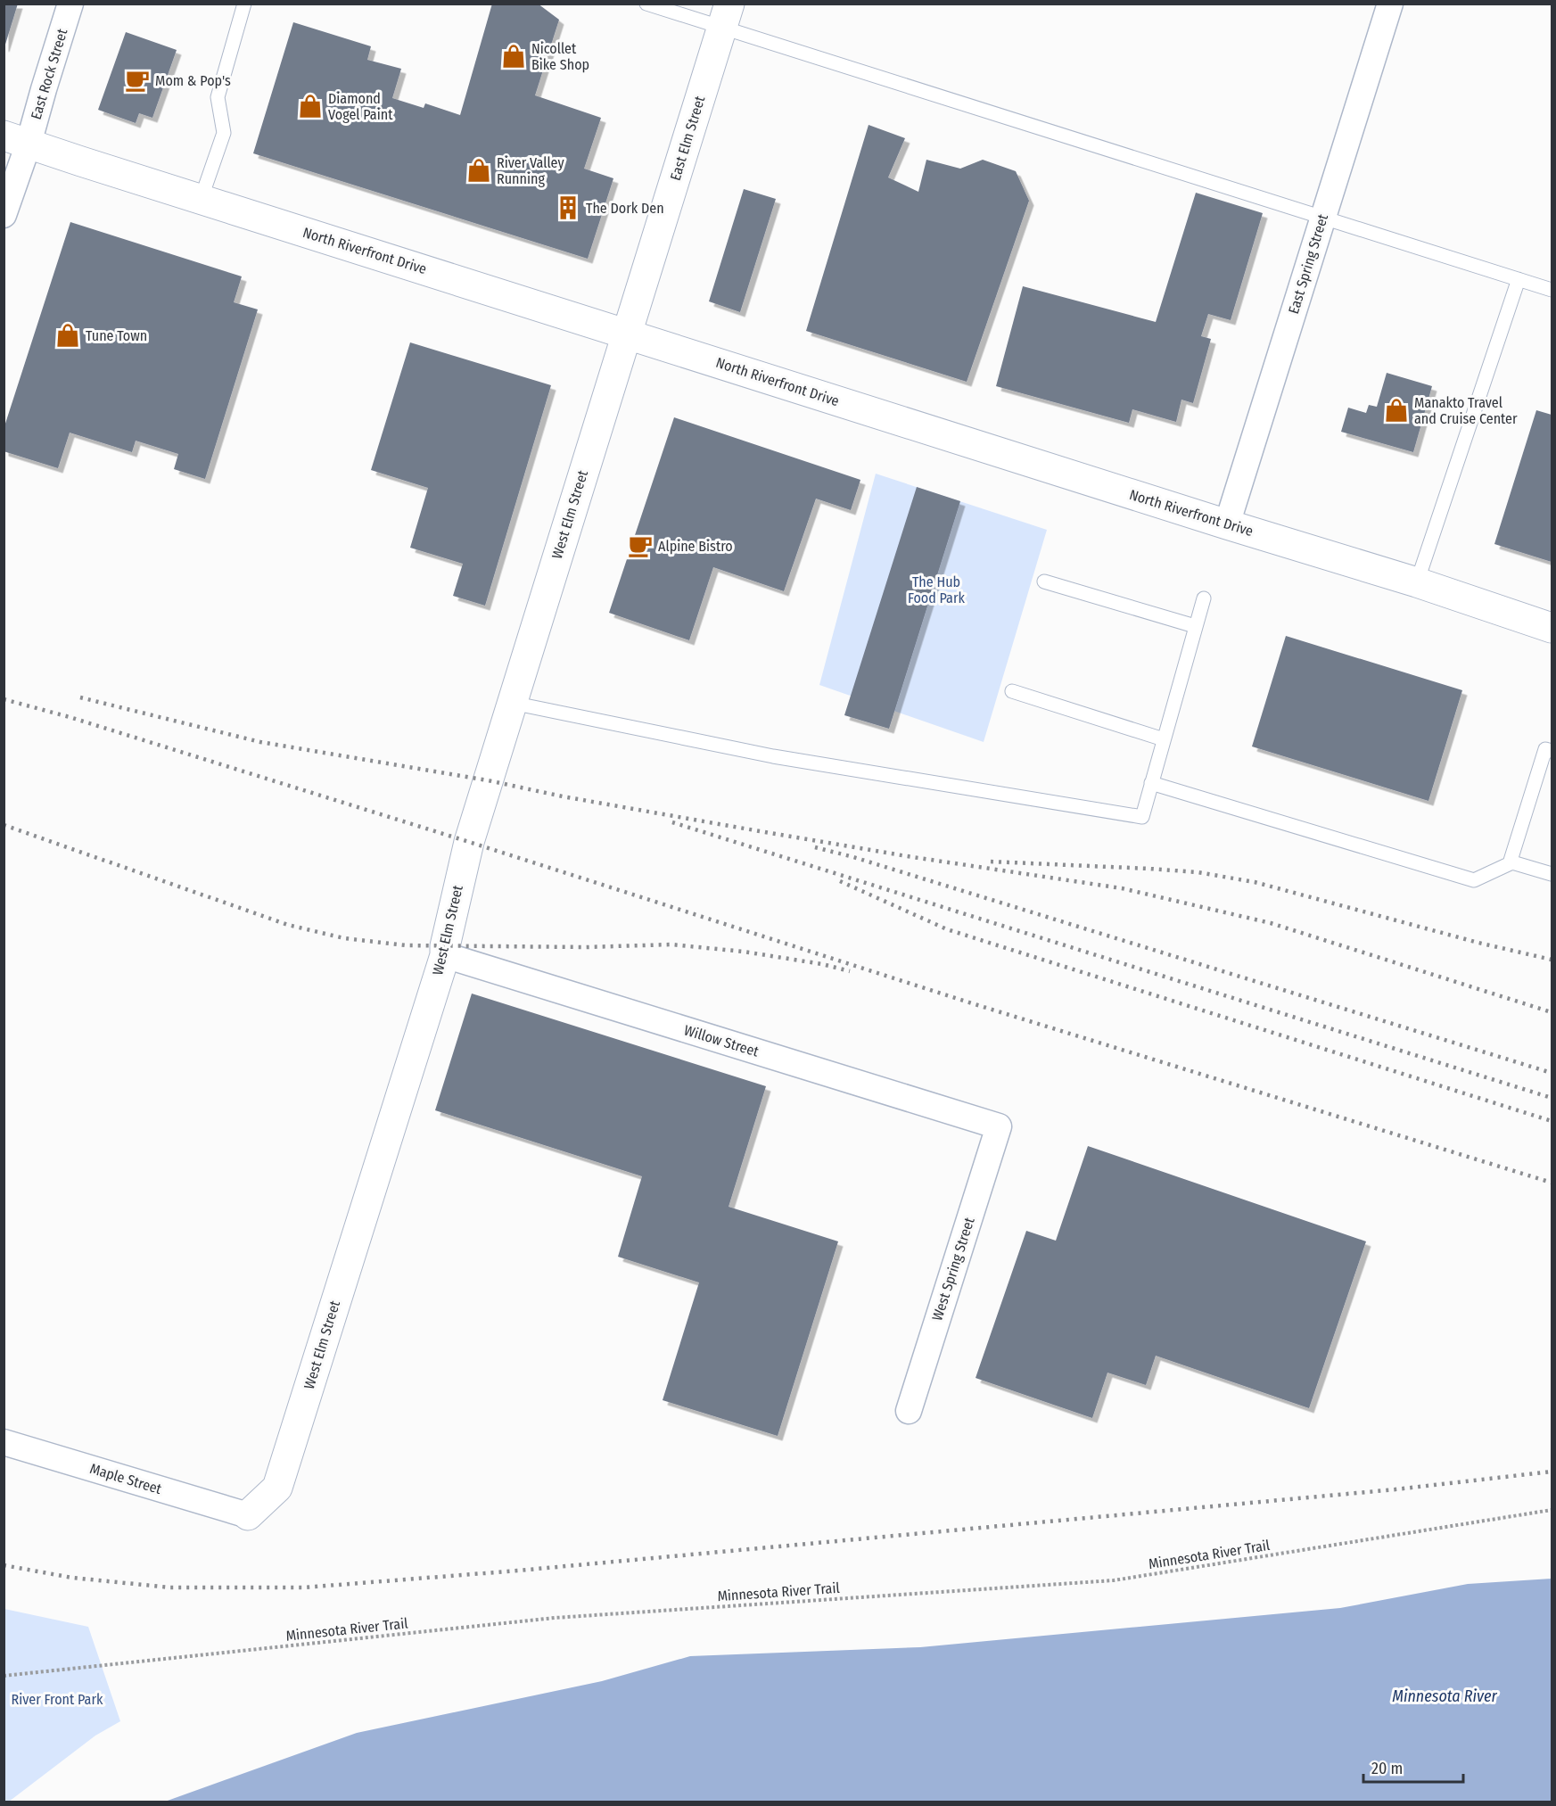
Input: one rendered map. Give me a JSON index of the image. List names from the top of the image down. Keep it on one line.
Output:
{"streets":{"main road":["East Elm Street","North Riverfront Drive","West Elm Street"],"street":["East Rock Street","East Spring Street","Willow Street","West Spring Street","Maple Street"],"path":["Minnesota River Trail"]},"crossings":[["East Rock Street","North Riverfront Drive"],["East Elm Street","North Riverfront Drive"],["East Elm Street","West Elm Street"],["North Riverfront Drive","East Spring Street"],["North Riverfront Drive","West Elm Street"],["West Elm Street","Willow Street"],["West Elm Street","Maple Street"],["Willow Street","West Spring Street"]],"water":["Minnesota River"],"parks":["The Hub Food Park","River Front Park"],"places":{"shop":["Nicollet Bike Shop","Diamond Vogel Paint","River Valley Running","Tune Town","Manakto Travel and Cruise Center"],"cafe":["Mom & Pop's","Alpine Bistro"],"building":["The Dork Den"]},"scale_bar":"20 m"}
